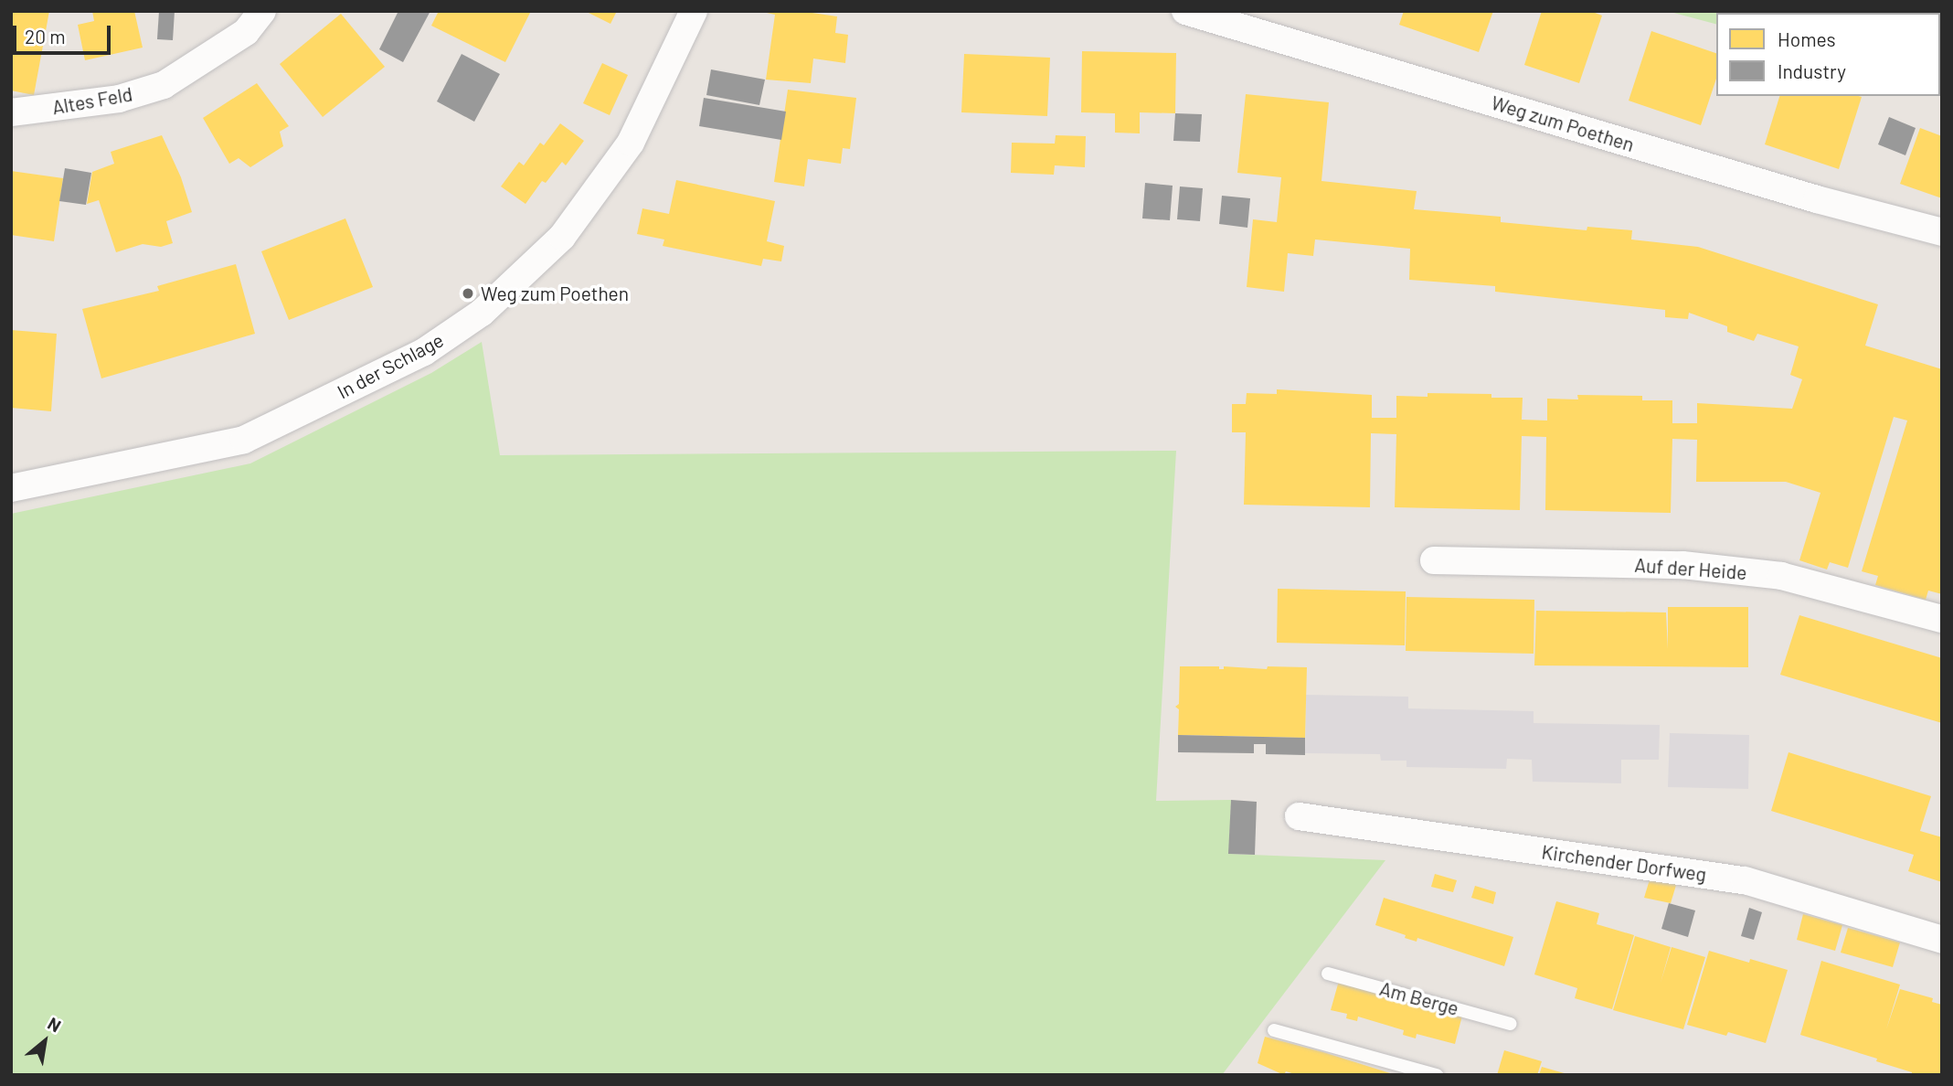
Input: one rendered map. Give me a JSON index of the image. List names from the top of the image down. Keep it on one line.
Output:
{"streets":{"street":["Altes Feld","Weg zum Poethen","In der Schlage","Auf der Heide","Kirchender Dorfweg"],"lane":["Am Berge"]},"places":["Weg zum Poethen"],"legend":["Homes","Industry"],"scale_bar":"20 m","north":"top right"}
